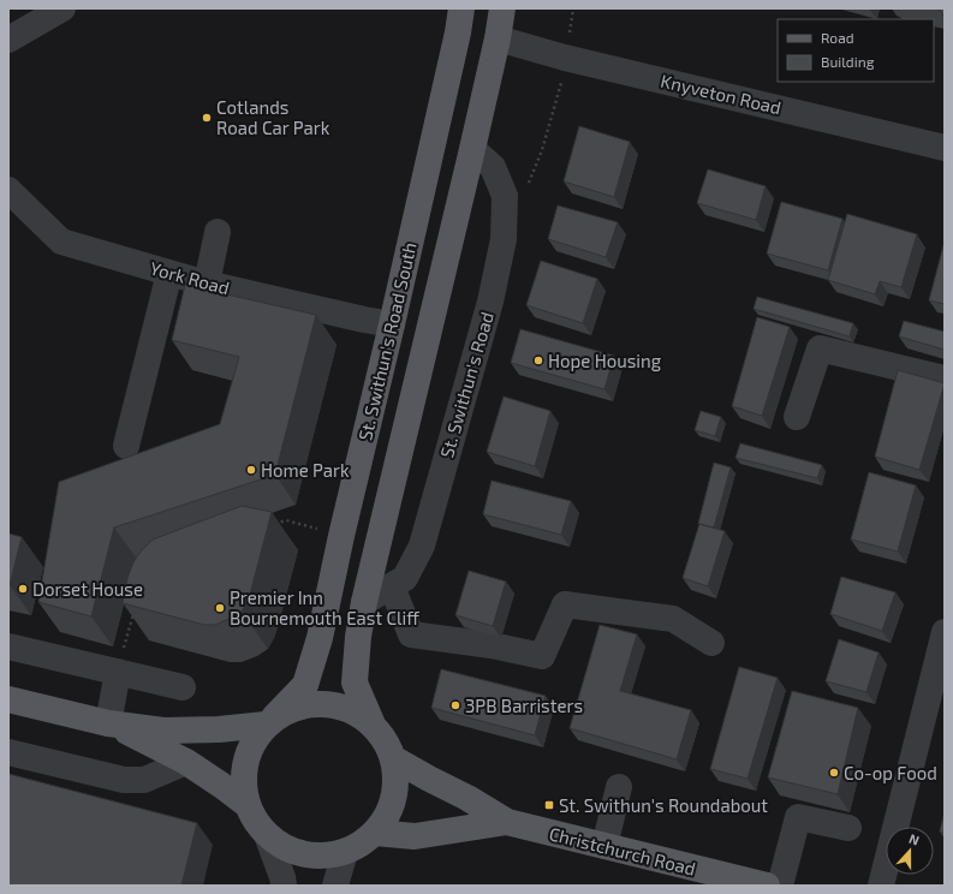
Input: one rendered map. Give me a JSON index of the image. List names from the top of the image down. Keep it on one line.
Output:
{"streets":{"main road":["St. Swithun's Road South","Christchurch Road"],"street":["Knyveton Road","York Road","St. Swithun's Road"]},"crossings":[["Knyveton Road","St. Swithun's Road South"],["York Road","St. Swithun's Road South"],["St. Swithun's Road South","St. Swithun's Road"],["St. Swithun's Road South","Christchurch Road"]],"places":{"other":["Cotlands Road Car Park","Hope Housing","Home Park","Dorset House","Premier Inn Bournemouth East Cliff","3PB Barristers","Co-op Food"],"transit":["St. Swithun's Roundabout"]},"legend":["Road","Building"],"north":"top"}
